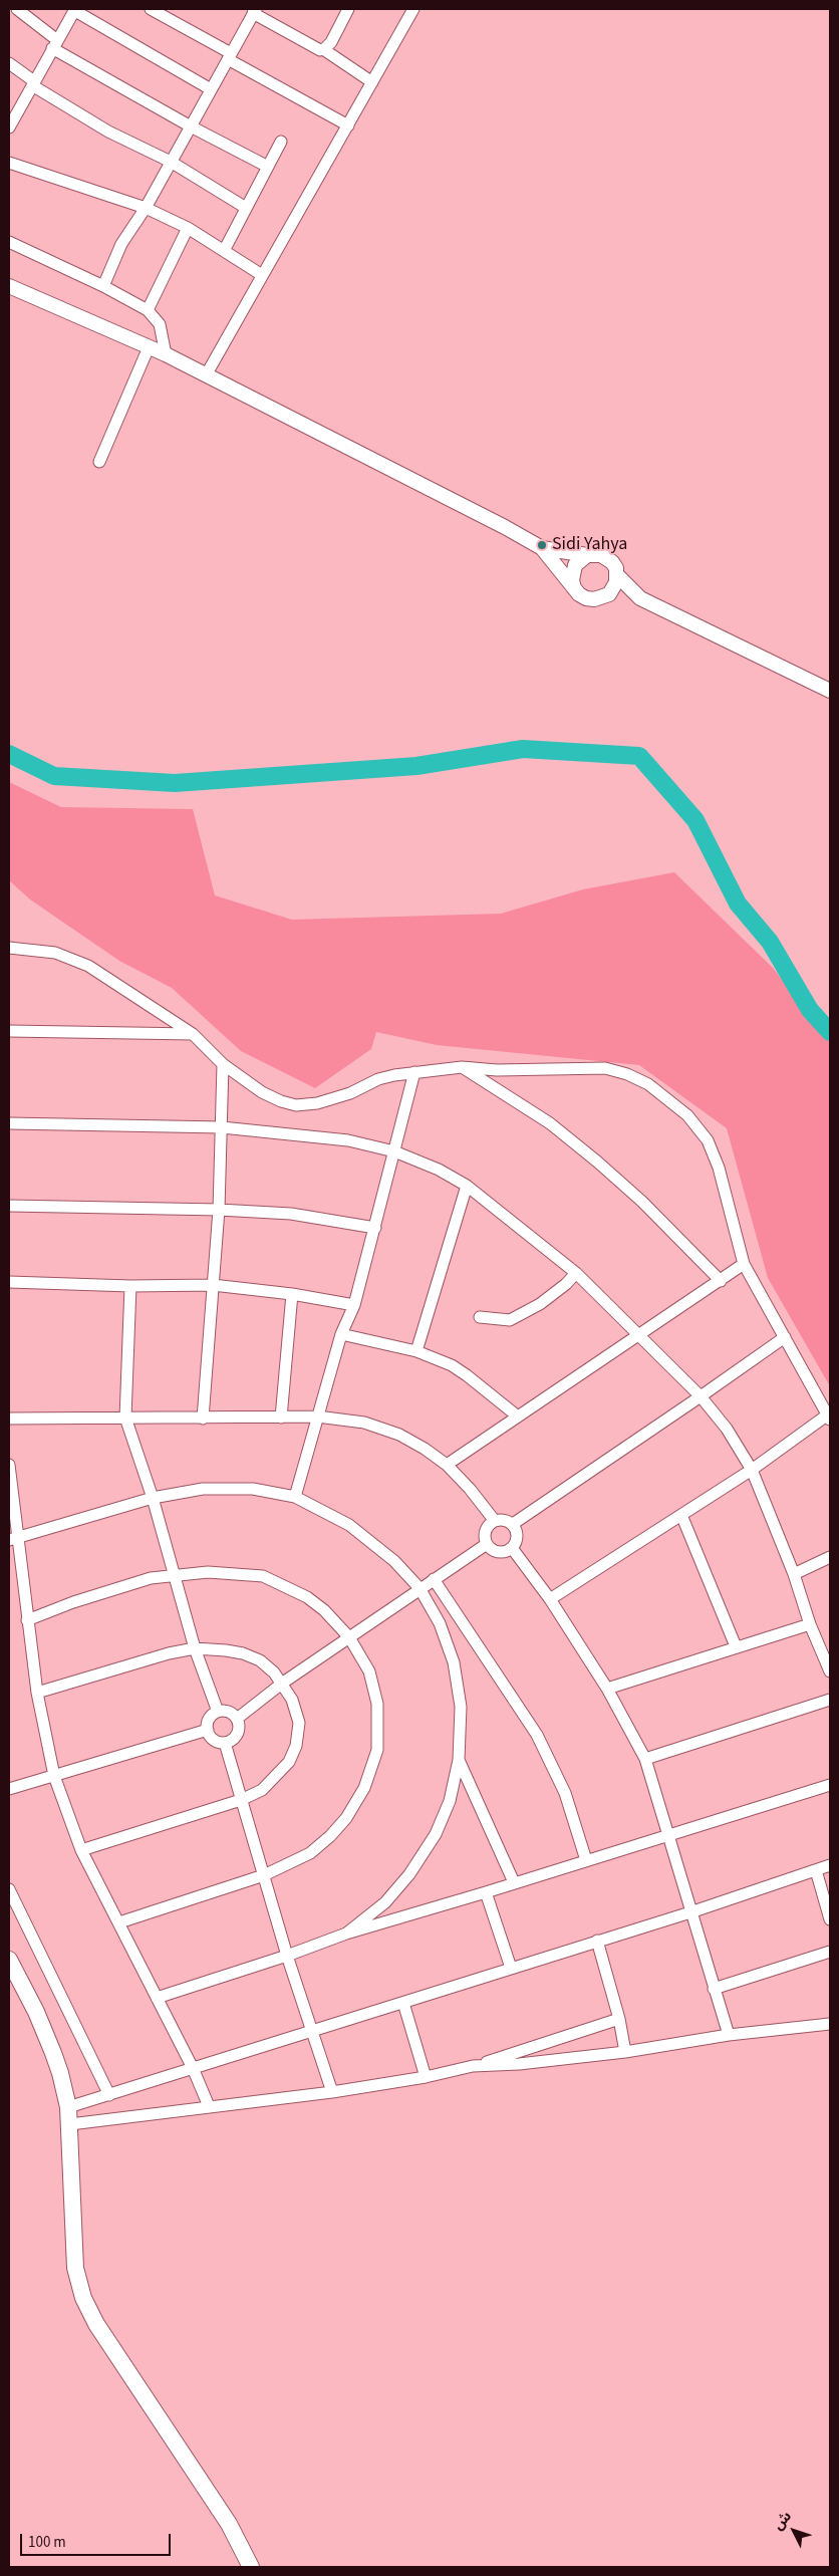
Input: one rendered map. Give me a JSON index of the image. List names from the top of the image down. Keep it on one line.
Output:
{"places":["Sidi Yahya"],"scale_bar":"100 m","north":"top left"}
